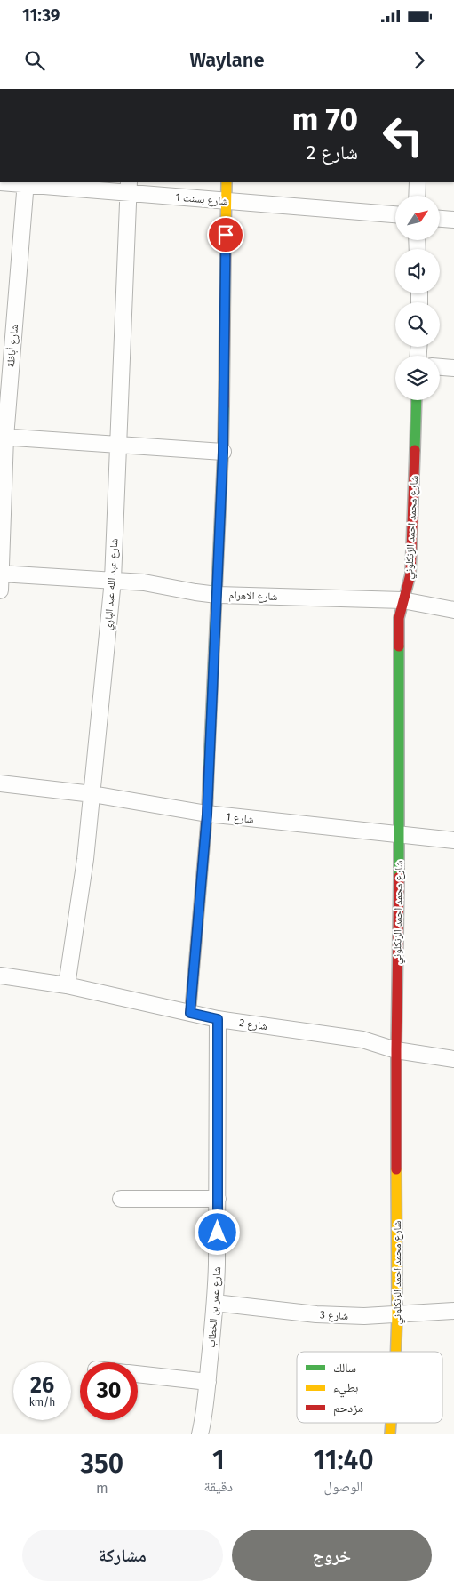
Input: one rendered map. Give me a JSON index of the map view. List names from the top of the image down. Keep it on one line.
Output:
{"streets":{"street":["شارع بسنت 1","شارع أباظة","شارع محمد احمد الزنكلوني","شارع عبد الله عبد الباري","شارع الاهرام","شارع 1","شارع 2","شارع عمر بن الخطاب","شارع 3"]},"crossings":[["شارع بسنت 1","شارع أباظة"],["شارع بسنت 1","شارع عبد الله عبد الباري"],["شارع أباظة","شارع الاهرام"],["شارع محمد احمد الزنكلوني","شارع الاهرام"],["شارع محمد احمد الزنكلوني","شارع 1"],["شارع محمد احمد الزنكلوني","شارع 2"],["شارع محمد احمد الزنكلوني","شارع 3"],["شارع عبد الله عبد الباري","شارع الاهرام"],["شارع عبد الله عبد الباري","شارع 1"],["شارع عبد الله عبد الباري","شارع 2"],["شارع 2","شارع عمر بن الخطاب"],["شارع عمر بن الخطاب","شارع 3"]],"legend":["سالك","بطيء","مزدحم"],"north":"top right","page":{"status":"11:39","header":"Waylane","turn":["70 m","شارع 2"],"speed":"26 km/h","limit":"30","eta":["11:40","الوصول","1","دقيقة","350","m"],"buttons":["خروج","مشاركة"]}}
